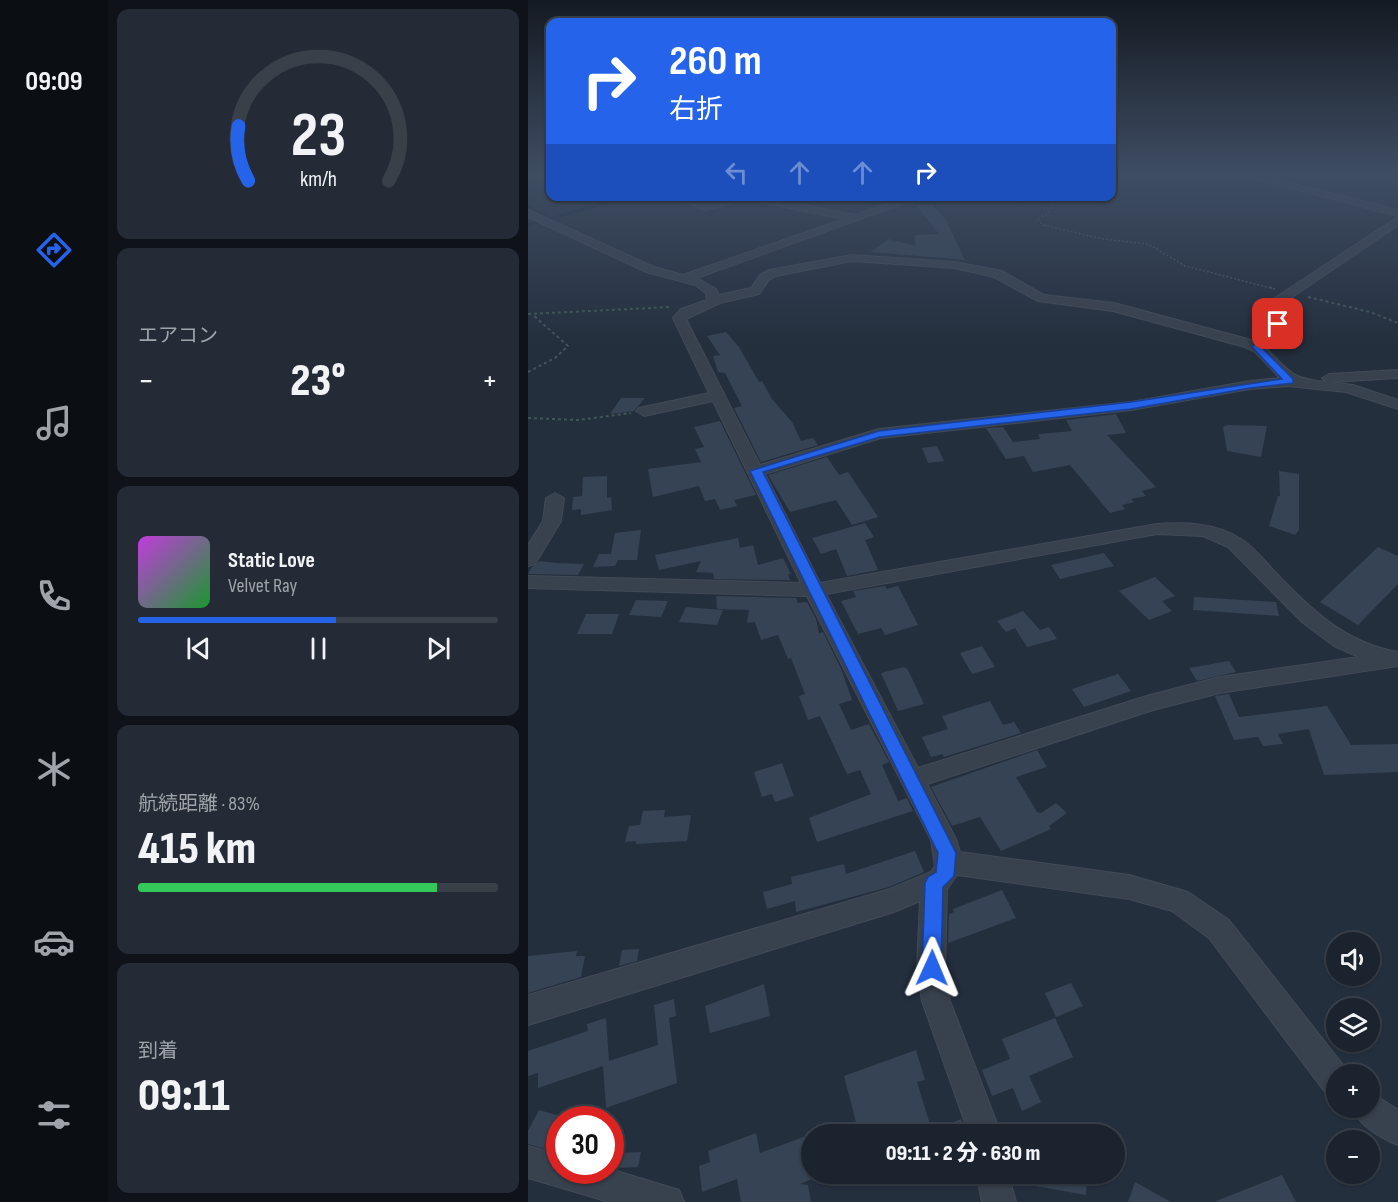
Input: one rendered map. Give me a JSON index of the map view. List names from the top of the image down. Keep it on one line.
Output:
{"page":{"tabs":"09:09","turn":["260 m","右折"],"tile":["エアコン",["航続距離 · 83%","415 km"],["到着","09:11"]],"heat":["−","23°","+"],"song":["Static Love","Velvet Ray"],"map_buttons":["+","−"],"limit":"30","trip":"09:11 · 2 分 · 630 m","gauge":["23","km/h"]}}
